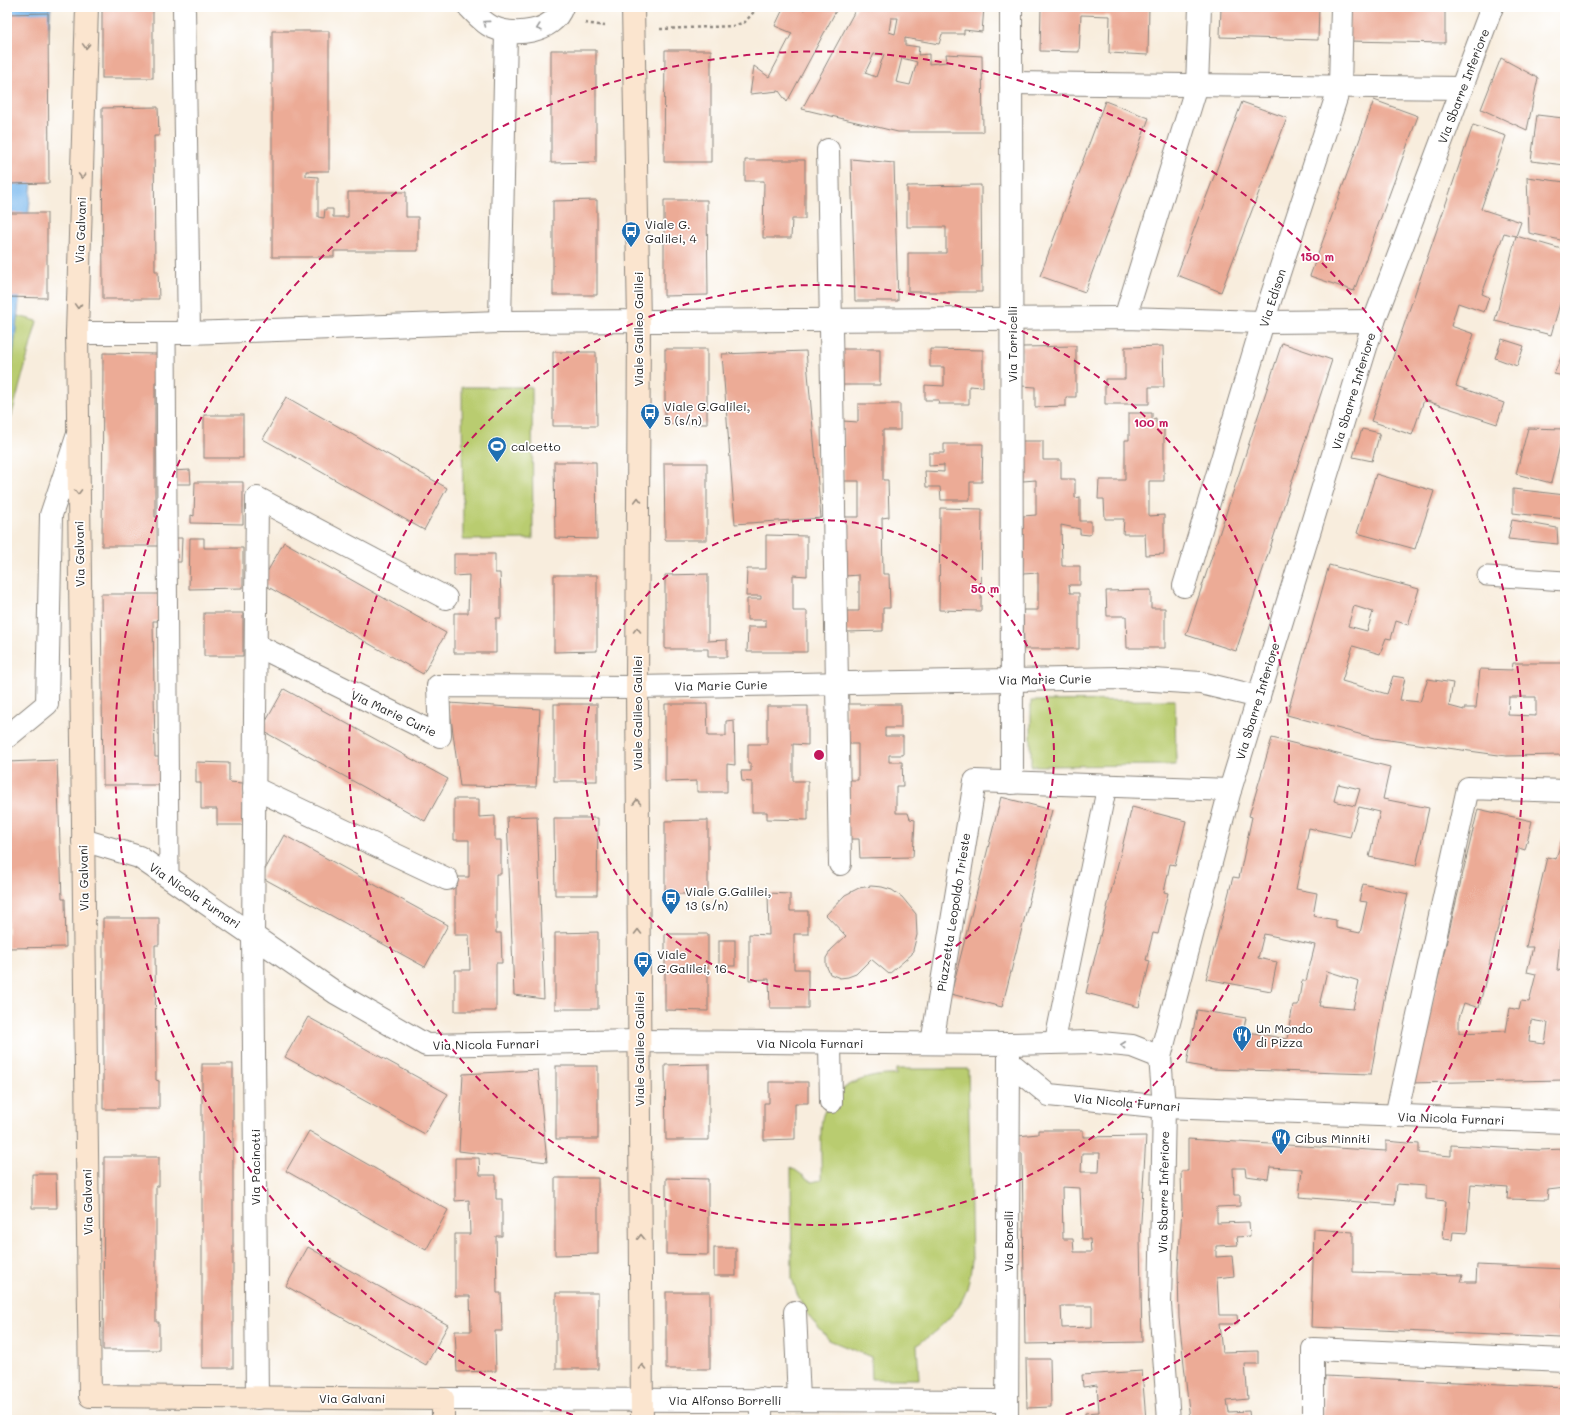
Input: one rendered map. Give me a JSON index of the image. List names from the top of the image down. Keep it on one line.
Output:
{"streets":{"street":["Via Sbarre Inferiore","Via Galvani","Via Edison","Viale Galileo Galilei","Via Torricelli","Via Marie Curie","Via Nicola Furnari","Piazzetta Leopoldo Trieste","Via Pacinotti","Via Bonelli","Via Alfonso Borrelli"]},"crossings":[["Via Sbarre Inferiore","Via Marie Curie"],["Via Sbarre Inferiore","Via Nicola Furnari"],["Via Galvani","Via Nicola Furnari"],["Via Galvani","Via Pacinotti"],["Via Galvani","Via Alfonso Borrelli"],["Viale Galileo Galilei","Via Marie Curie"],["Viale Galileo Galilei","Via Nicola Furnari"],["Viale Galileo Galilei","Via Alfonso Borrelli"],["Via Torricelli","Via Marie Curie"],["Via Torricelli","Piazzetta Leopoldo Trieste"],["Via Marie Curie","Via Pacinotti"],["Via Nicola Furnari","Piazzetta Leopoldo Trieste"],["Via Nicola Furnari","Via Pacinotti"],["Via Nicola Furnari","Via Bonelli"],["Via Bonelli","Via Alfonso Borrelli"]],"places":{"bus stop":["Viale G. Galilei, 4","Viale G.Galilei, 5 (s/n)","Viale G.Galilei, 13 (s/n)","Viale G.Galilei, 16"],"sports":["calcetto"],"restaurant":["Un Mondo di Pizza","Cibus Minniti"]},"rings":["150 m","100 m","50 m"]}
